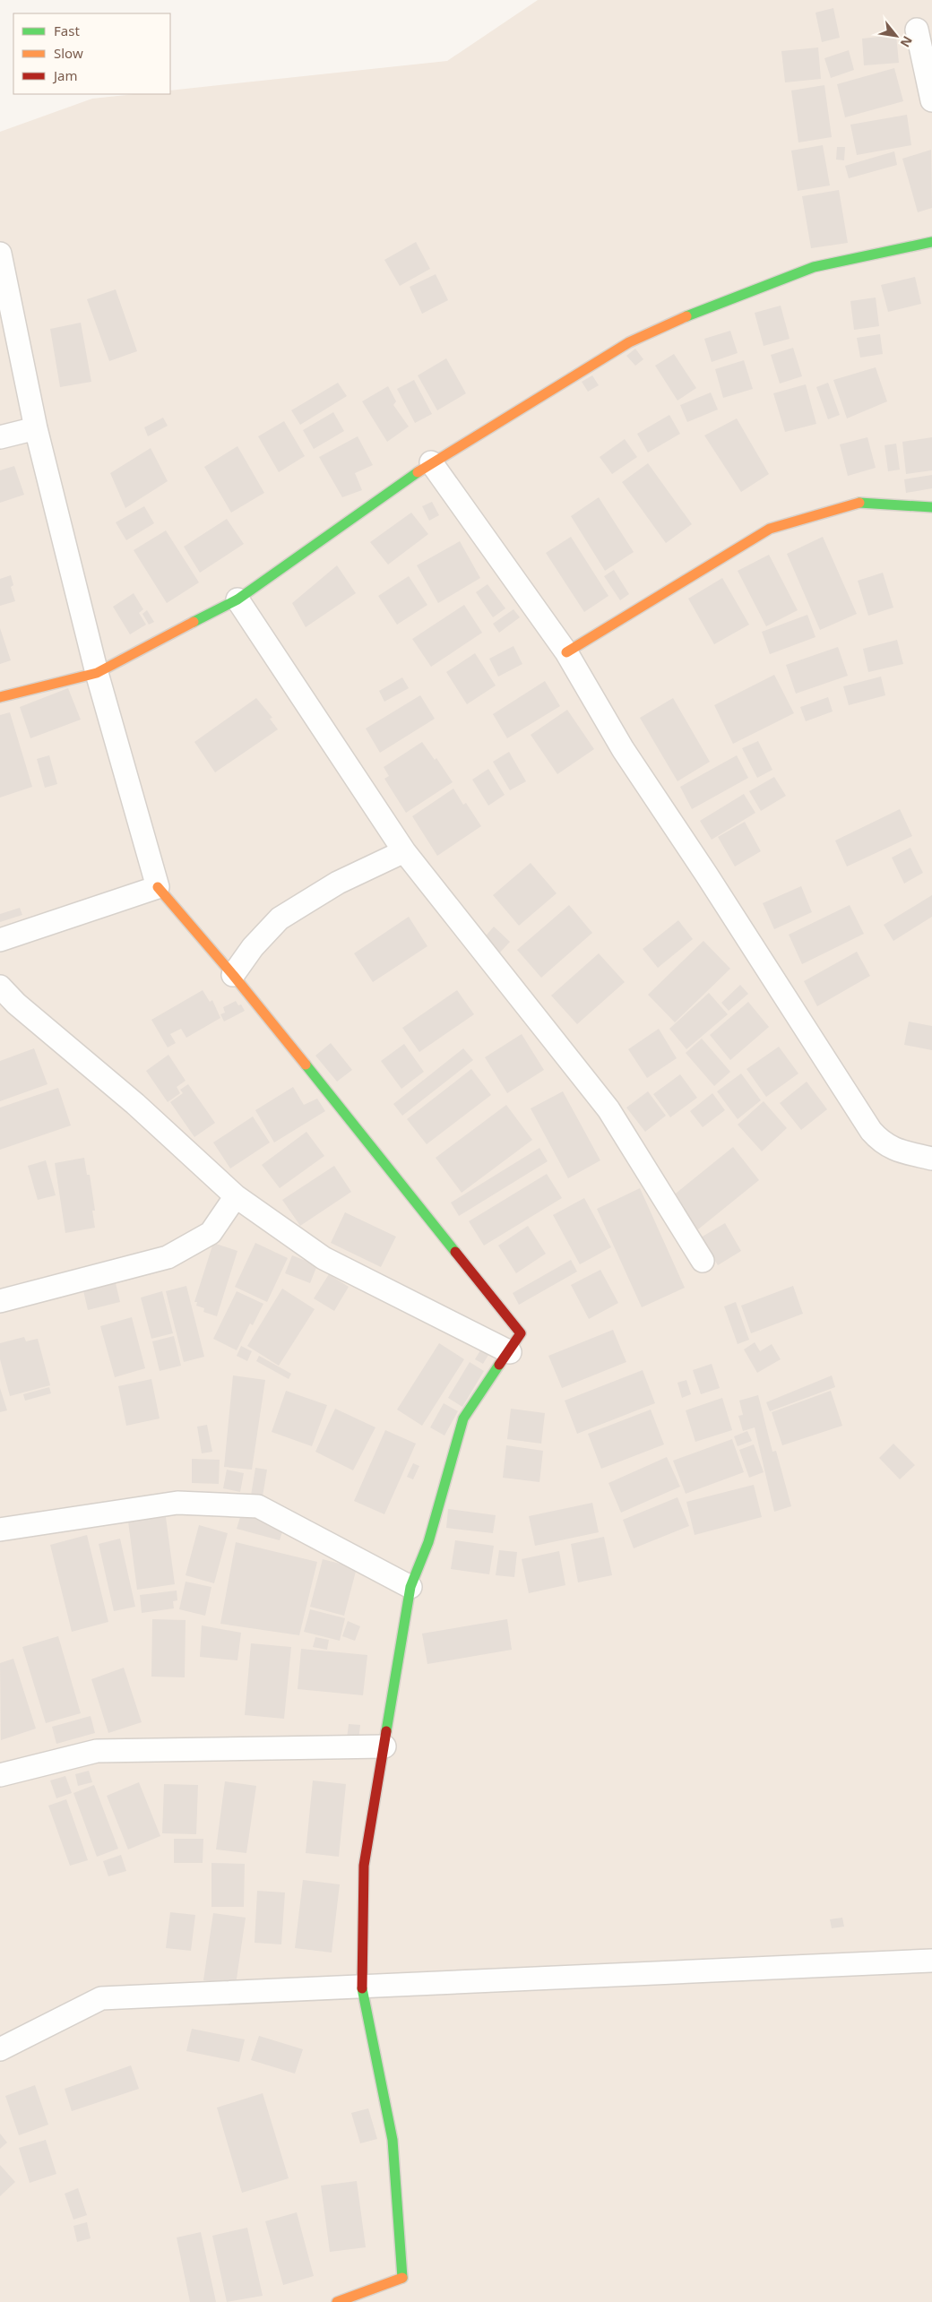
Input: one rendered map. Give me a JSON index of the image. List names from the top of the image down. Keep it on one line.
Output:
{"legend":["Fast","Slow","Jam"],"north":"bottom right"}
